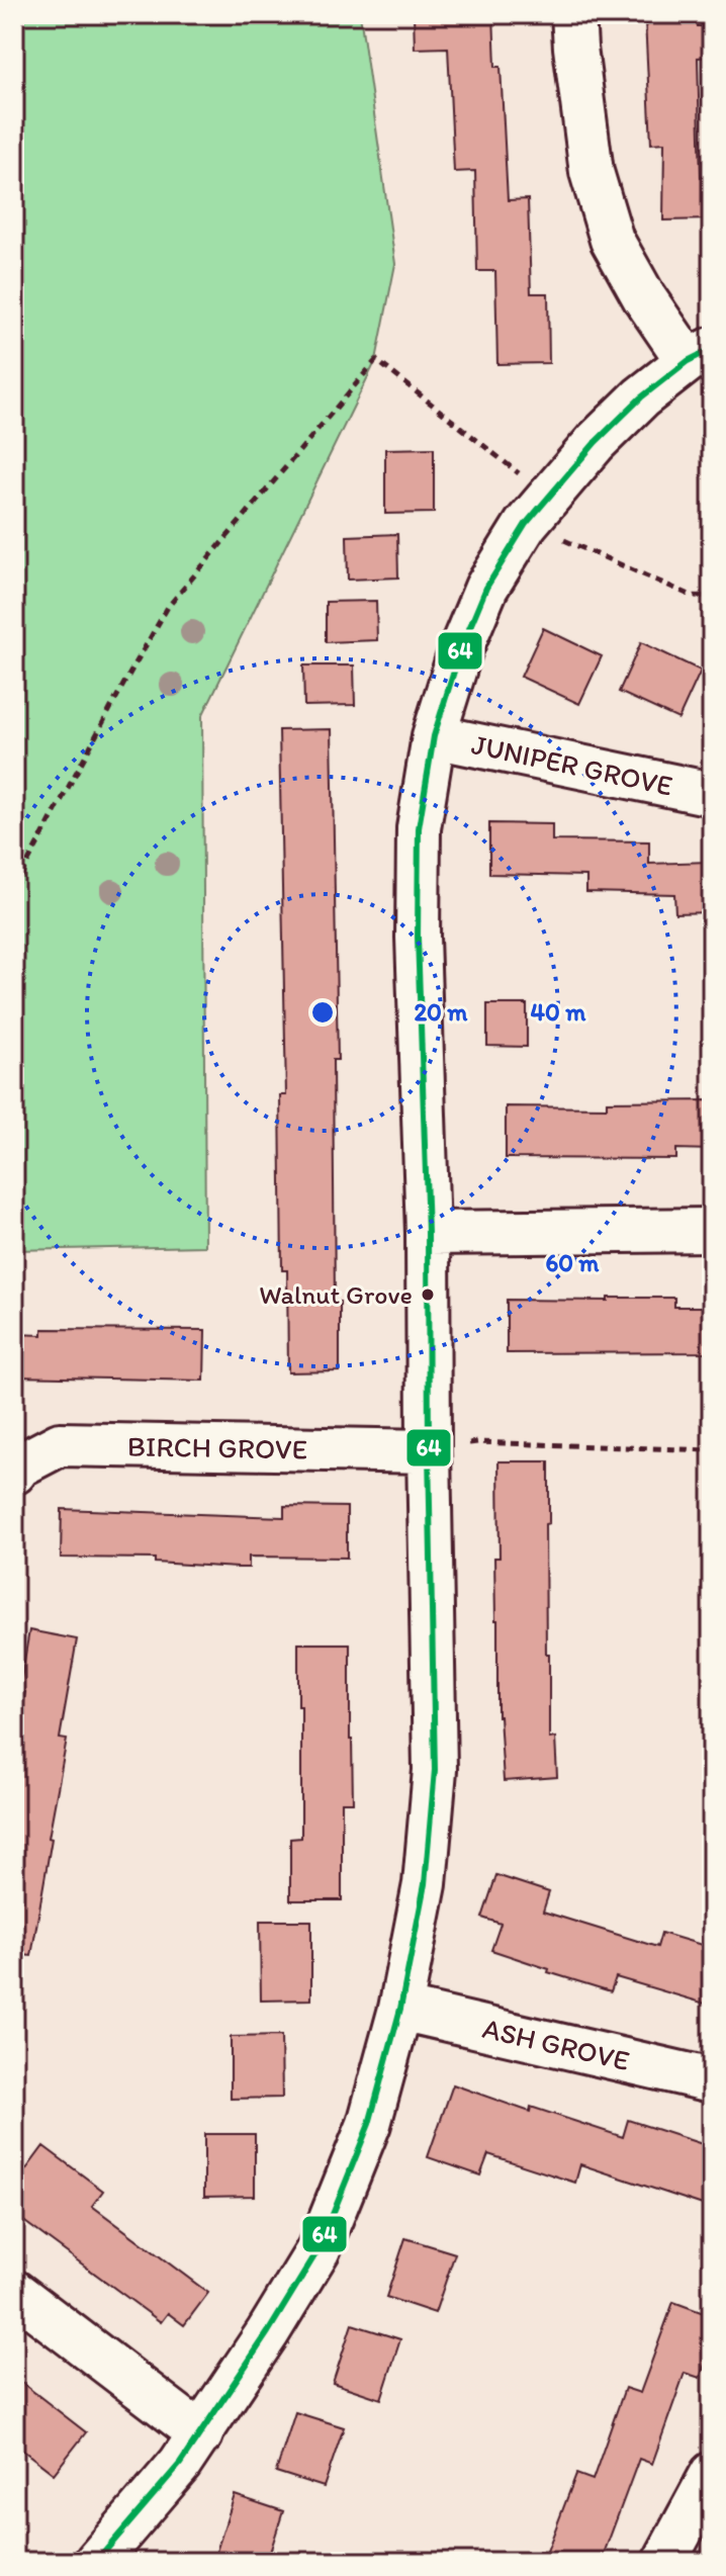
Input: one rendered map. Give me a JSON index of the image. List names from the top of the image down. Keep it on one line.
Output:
{"streets":{"street":["JUNIPER GROVE","BIRCH GROVE","ASH GROVE"]},"places":["Walnut Grove"],"lines":["transit line 64"],"rings":["20 m","40 m","60 m"]}
